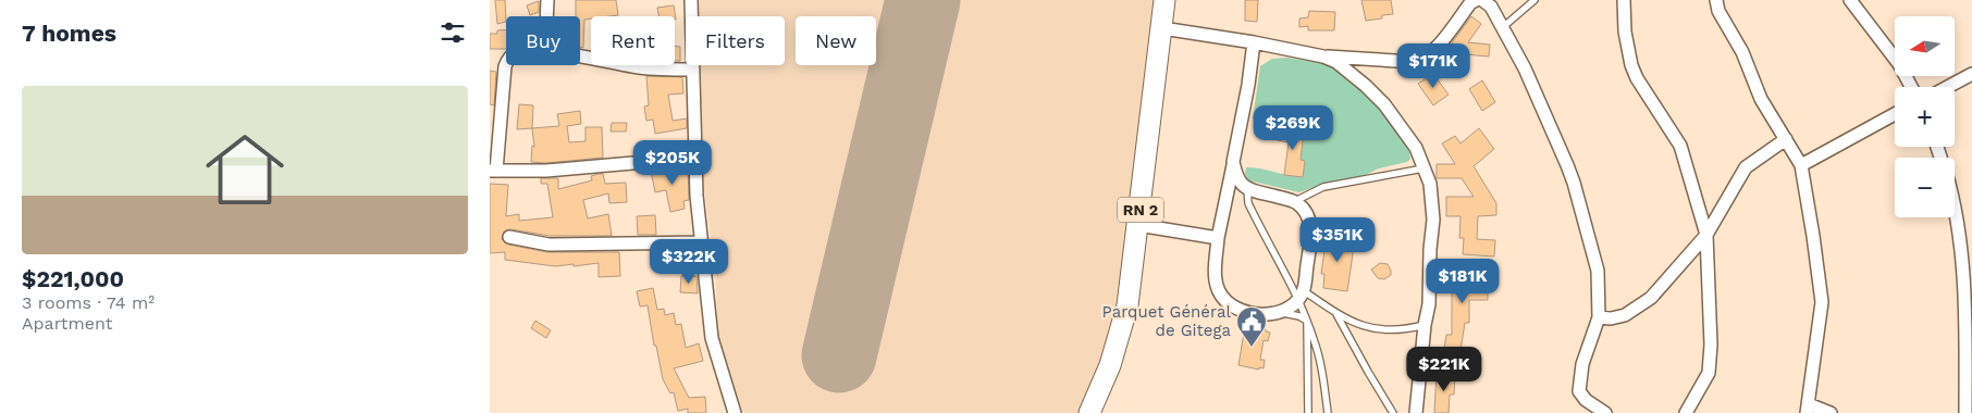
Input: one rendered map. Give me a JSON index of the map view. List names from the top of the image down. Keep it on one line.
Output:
{"streets":{"main road":["RN 2"]},"places":{"public building":["Parquet Général de Gitega"]},"north":"left","page":{"heading":"7 homes","map_buttons":["+","−"],"chip":["Buy","Rent","Filters","New"],"price":["$171K","$269K","$205K","$351K","$322K","$181K","$221K"],"list":[{"name":"$221,000","note":"3 rooms · 74 m² · Apartment"}]}}
